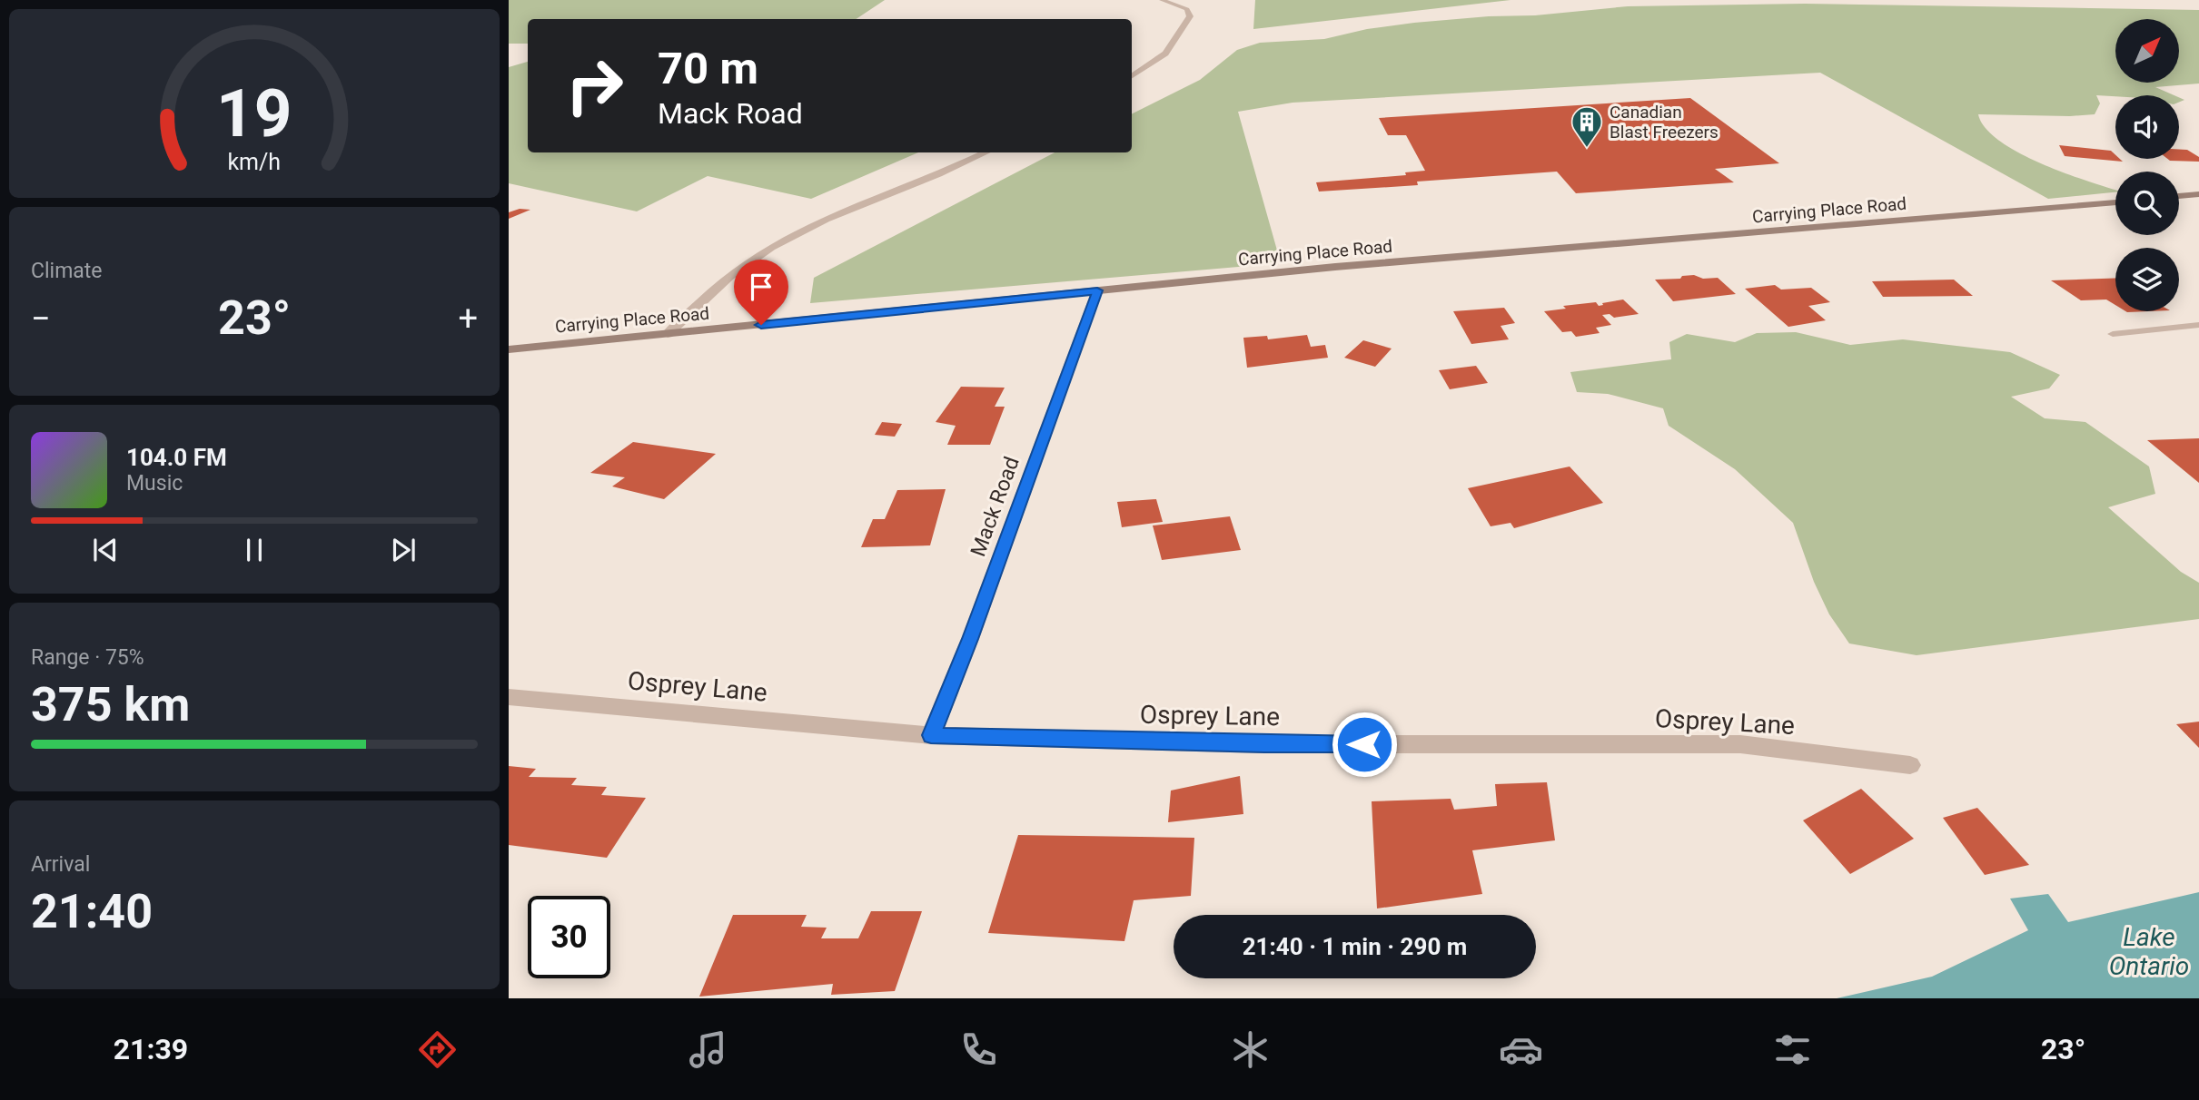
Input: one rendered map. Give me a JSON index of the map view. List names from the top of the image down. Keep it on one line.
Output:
{"streets":{"main road":["Carrying Place Road"],"street":["Mack Road","Osprey Lane"]},"crossings":[["Carrying Place Road","Mack Road"],["Mack Road","Osprey Lane"]],"water":["Lake Ontario"],"places":{"building":["Canadian Blast Freezers"]},"north":"top right","page":{"turn":["70 m","Mack Road"],"tile":["Climate",["Range · 75%","375 km"],["Arrival","21:40"]],"heat":["−","23°","+"],"song":["104.0 FM","Music"],"limit":"30","trip":"21:40 · 1 min · 290 m","tabs":["21:39","23°"],"gauge":["19","km/h"]}}
